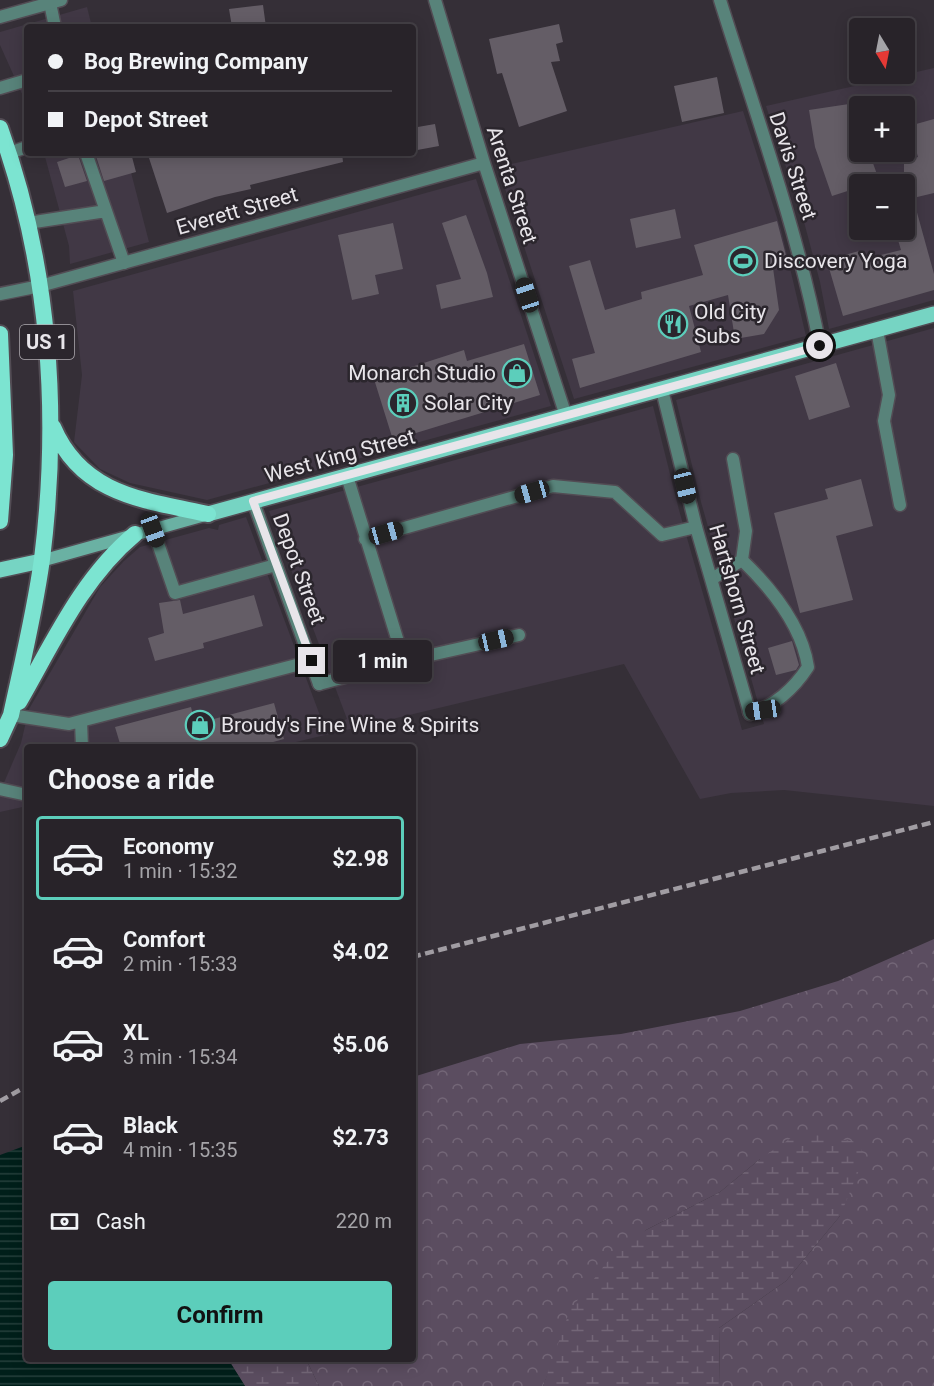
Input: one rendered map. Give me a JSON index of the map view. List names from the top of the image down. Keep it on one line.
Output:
{"streets":{"highway":["US 1"],"main road":["West King Street"],"street":["Davis Street","Arenta Street","Everett Street","Depot Street","Hartshorn Street"]},"crossings":[["Davis Street","West King Street"],["Arenta Street","Everett Street"],["Arenta Street","West King Street"],["Everett Street","US 1"],["US 1","West King Street"],["West King Street","Depot Street"],["West King Street","Hartshorn Street"]],"places":{"sports":["Discovery Yoga"],"restaurant":["Old City Subs"],"shop":["Monarch Studio","Broudy's Fine Wine & Spirits"],"building":["Solar City"]},"north":"bottom","page":{"map_buttons":["+","−"],"banner":["Bog Brewing Company","Depot Street"],"bubble":"1 min","heading":"Choose a ride","list":[{"name":"Economy","note":"1 min · 15:32","value":"$2.98"},{"name":"Comfort","note":"2 min · 15:33","value":"$4.02"},{"name":"XL","note":"3 min · 15:34","value":"$5.06"},{"name":"Black","note":"4 min · 15:35","value":"$2.73"}],"pay":["Cash","220 m"],"buttons":"Confirm"}}
